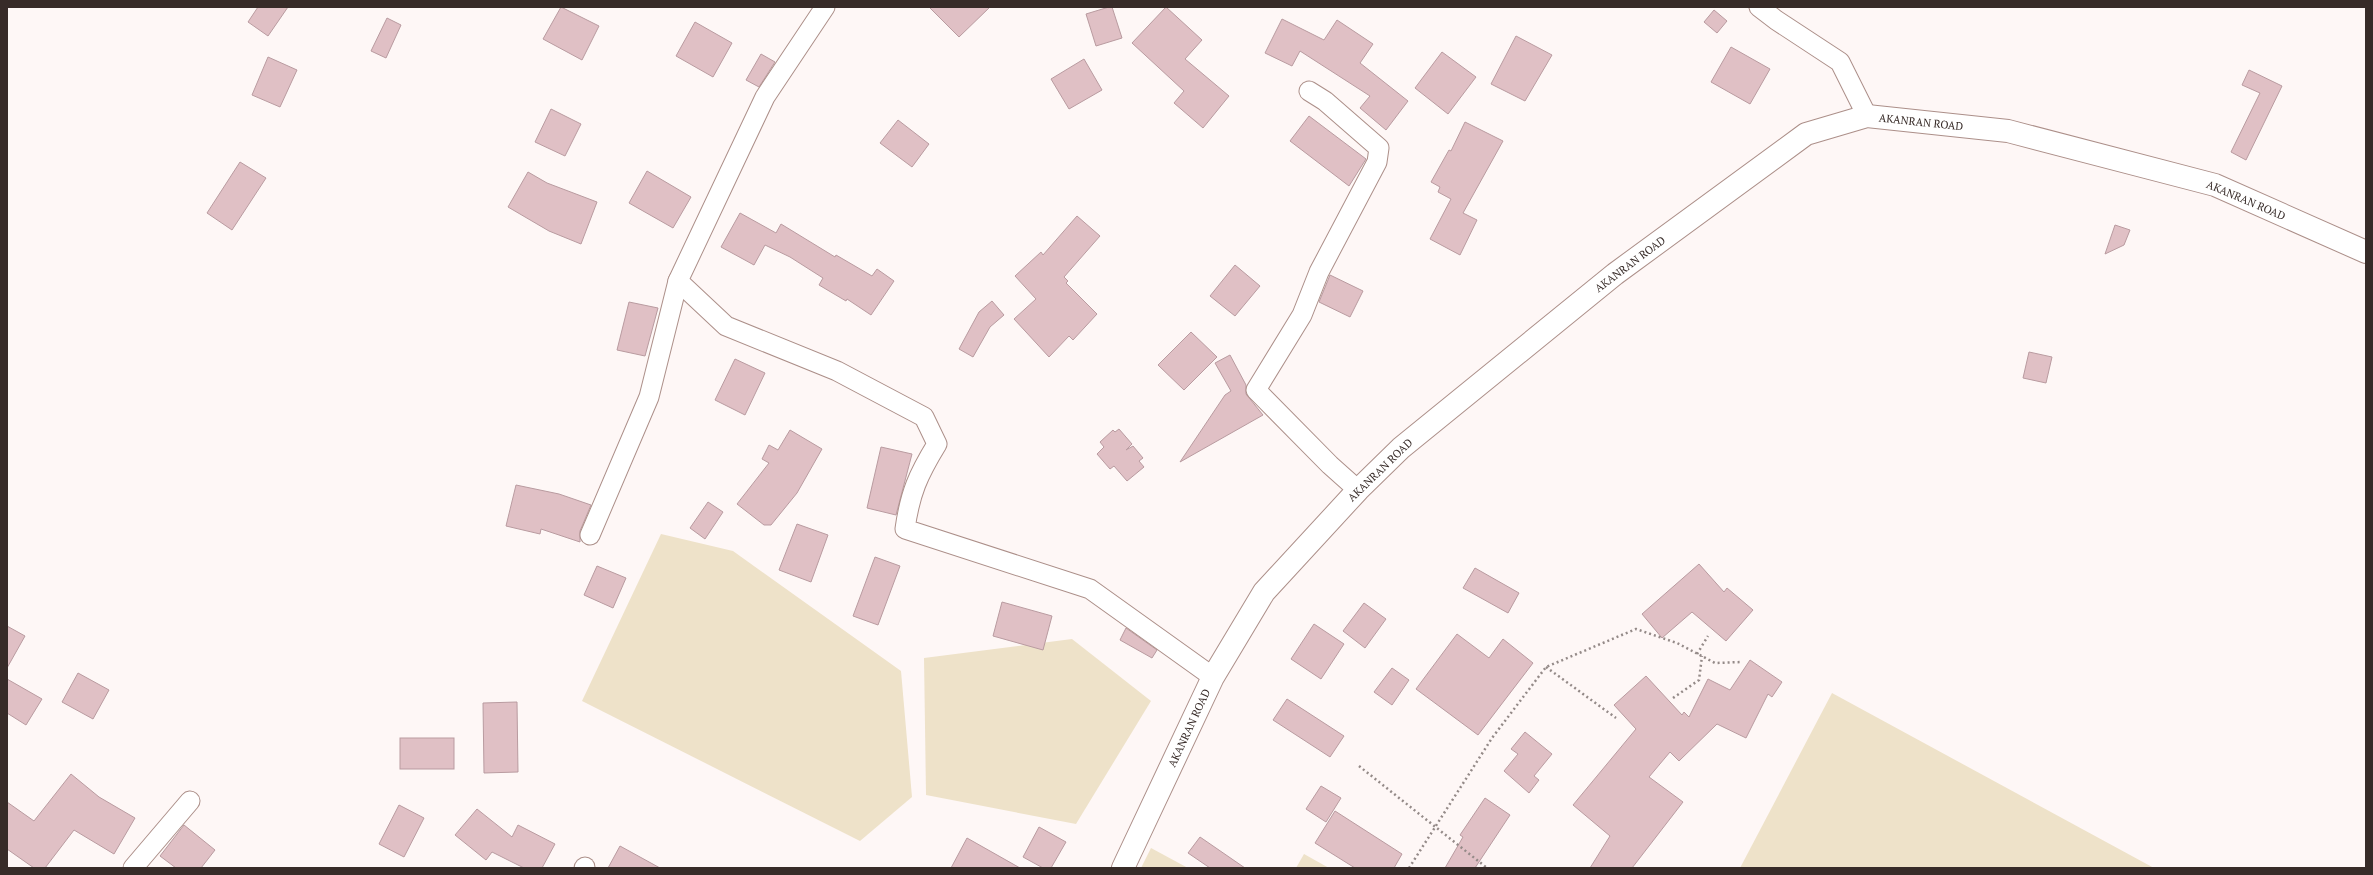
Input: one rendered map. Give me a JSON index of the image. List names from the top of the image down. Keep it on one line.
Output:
{"streets":{"main road":["AKANRAN ROAD"]}}
